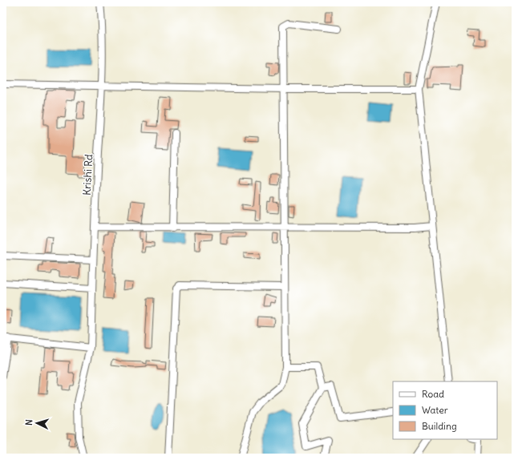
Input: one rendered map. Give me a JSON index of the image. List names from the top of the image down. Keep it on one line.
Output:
{"streets":{"street":["Krishi Rd"]},"legend":["Road","Water","Building"],"north":"left"}
